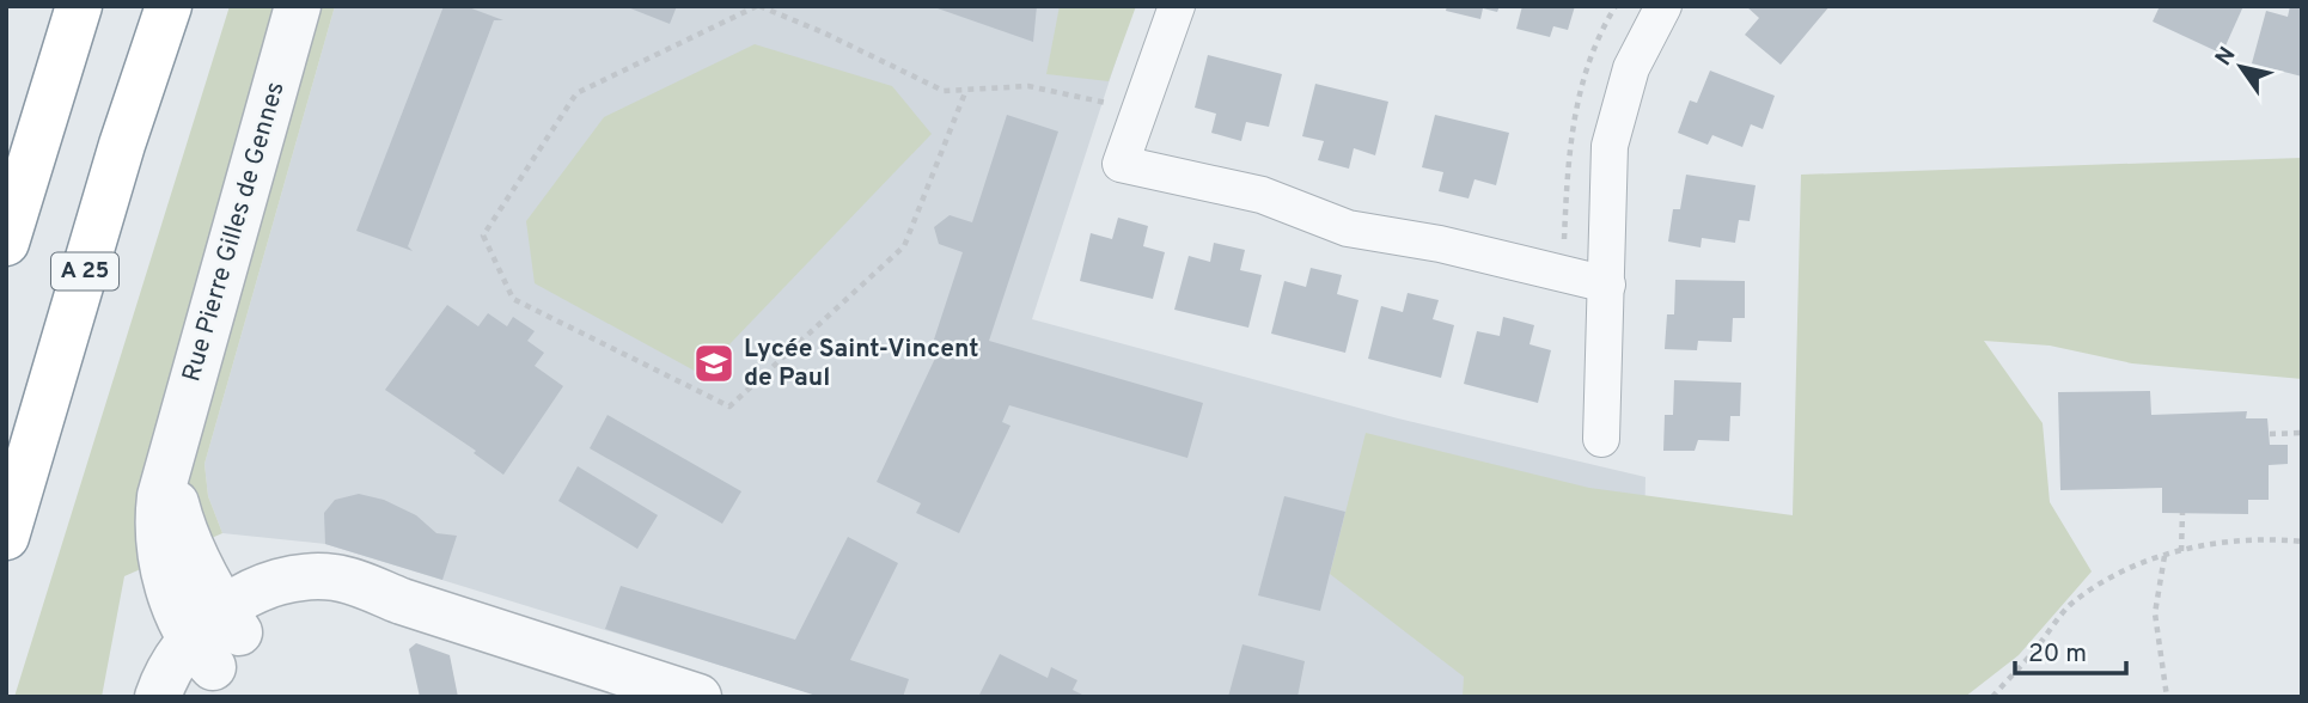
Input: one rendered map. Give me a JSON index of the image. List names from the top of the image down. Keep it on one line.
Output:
{"streets":{"highway":["A 25"],"street":["Rue Pierre Gilles de Gennes"]},"places":{"school or university":["Lycée Saint-Vincent de Paul"]},"scale_bar":"20 m","north":"top left"}
